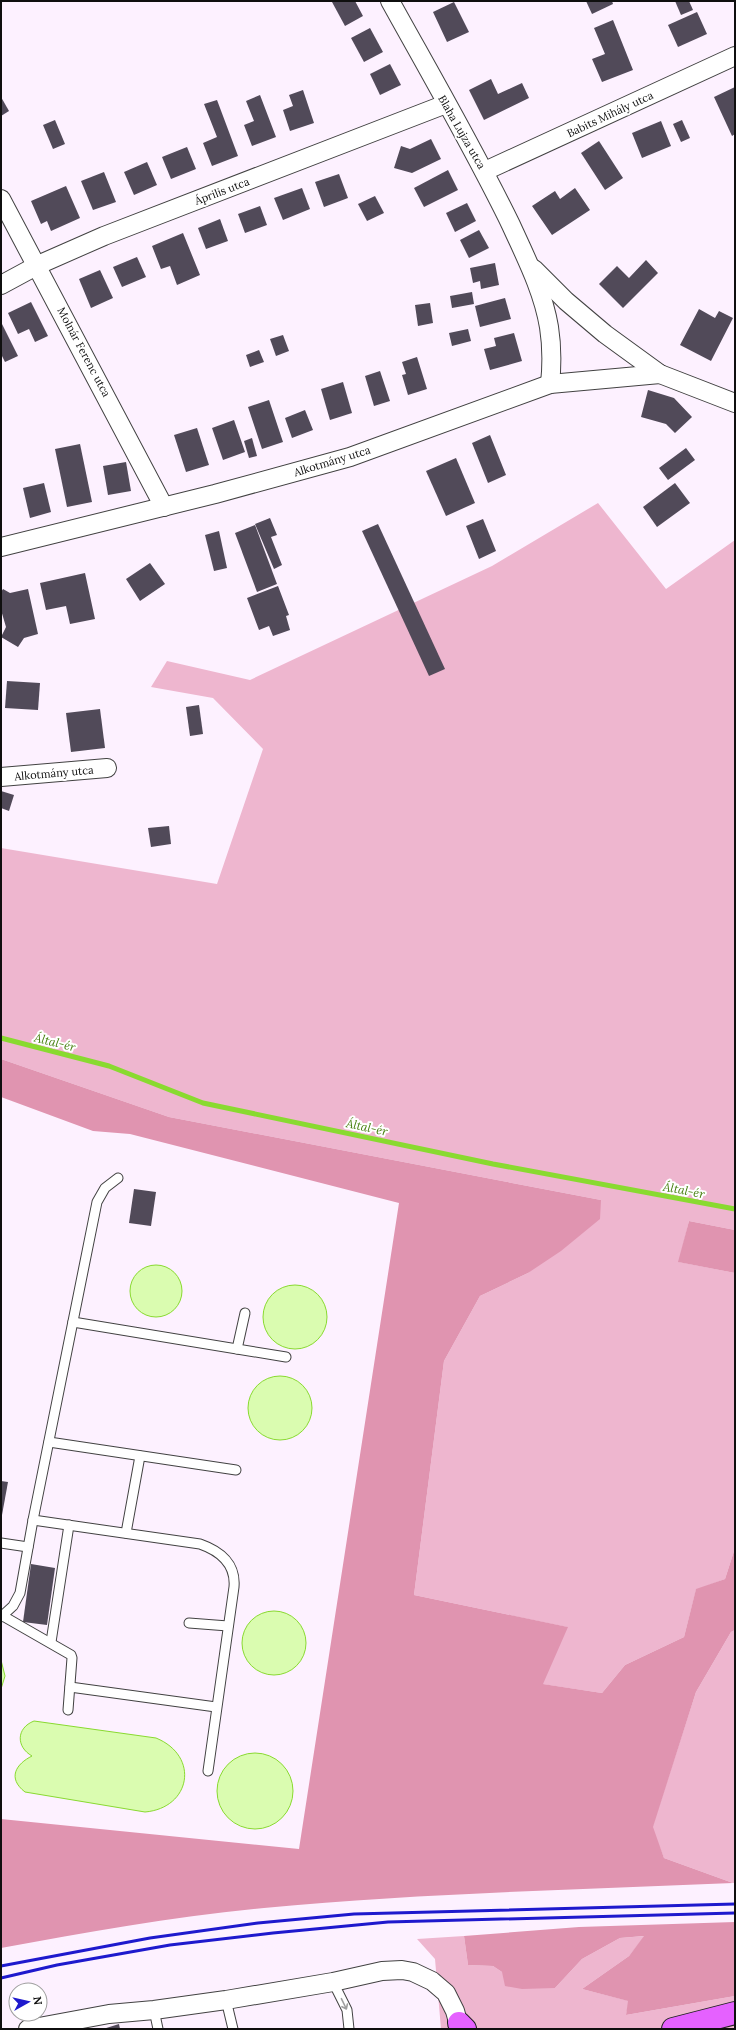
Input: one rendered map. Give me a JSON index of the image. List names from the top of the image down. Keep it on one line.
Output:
{"streets":{"street":["Babits Mihály utca","Blaha Lujza utca","Április utca","Molnár Ferenc utca","Alkotmány utca"]},"crossings":[["Babits Mihály utca","Blaha Lujza utca"],["Blaha Lujza utca","Április utca"],["Blaha Lujza utca","Alkotmány utca"],["Április utca","Molnár Ferenc utca"],["Molnár Ferenc utca","Alkotmány utca"]],"water":["Által-ér"],"north":"right"}
